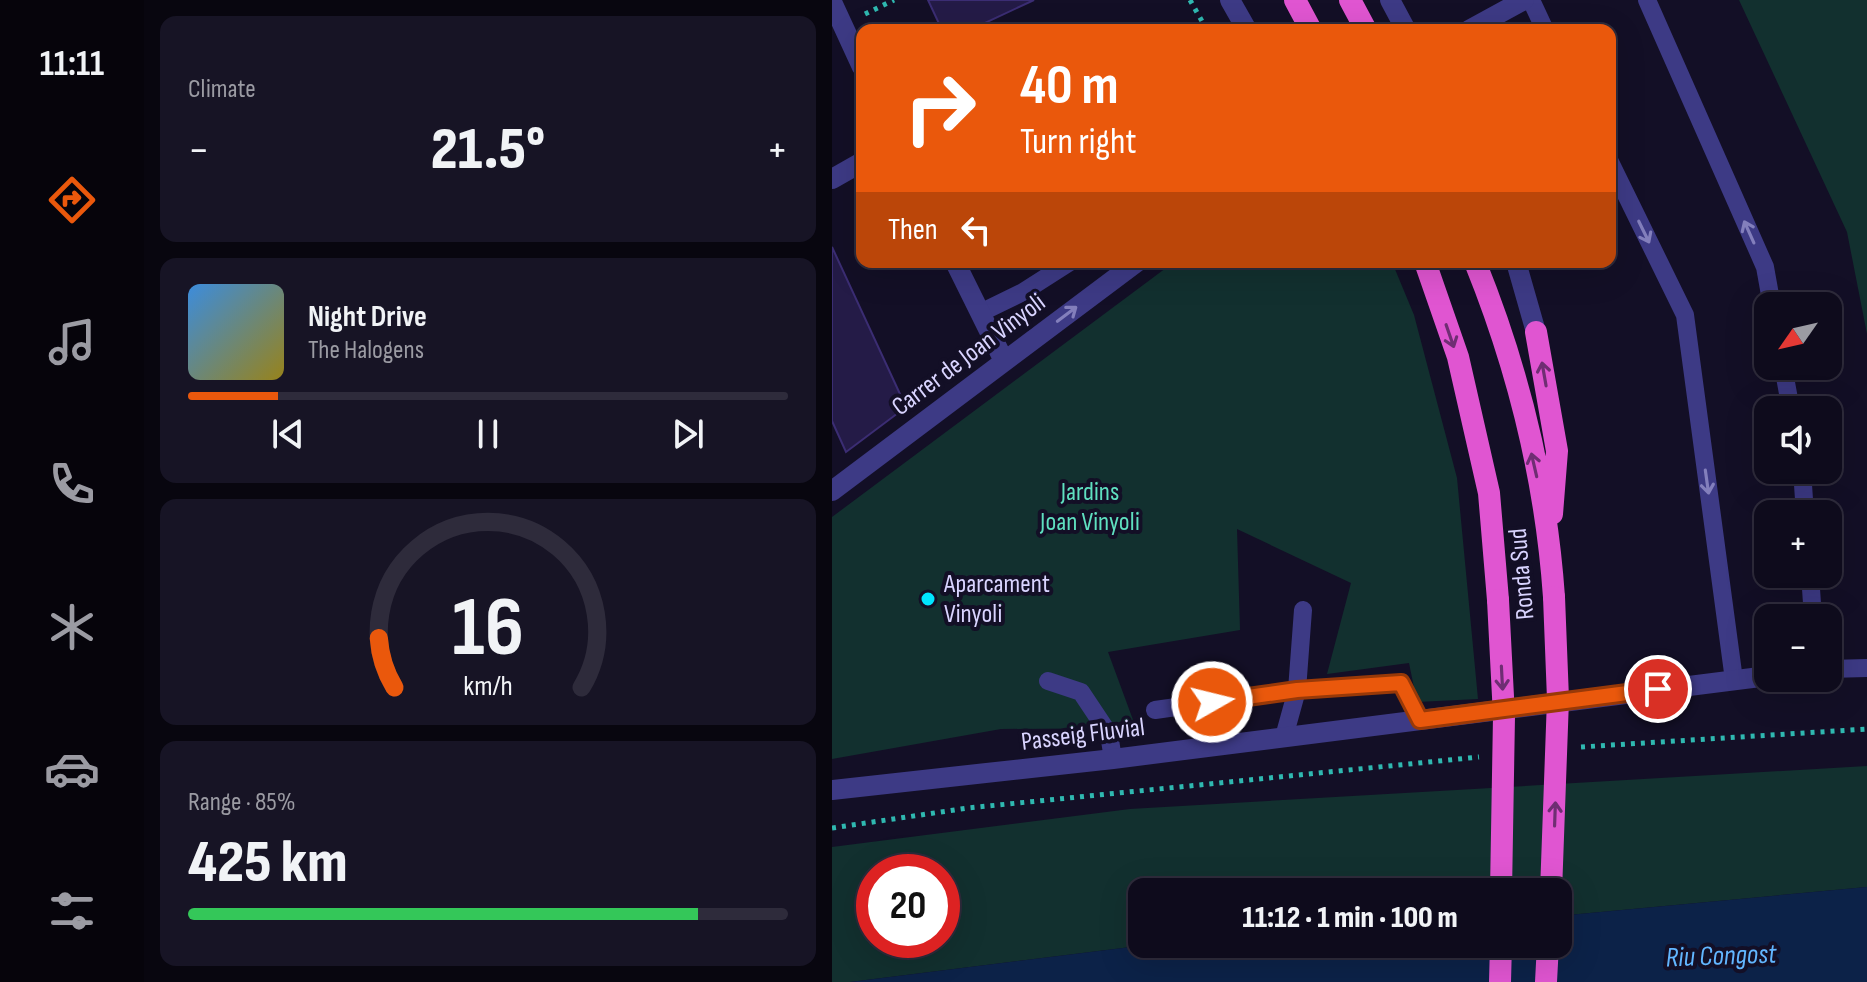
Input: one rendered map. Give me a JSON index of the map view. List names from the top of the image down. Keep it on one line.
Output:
{"streets":{"highway":["Ronda Sud"],"street":["Carrer de Joan Vinyoli","Passeig Fluvial"]},"one_way":["Carrer de Joan Vinyoli"],"water":["Riu Congost"],"parks":["Jardins Joan Vinyoli"],"places":["Aparcament Vinyoli"],"north":"bottom left","page":{"tabs":"11:11","tile":["Climate",["Range · 85%","425 km"]],"turn":["40 m","Turn right"],"heat":["−","21.5°","+"],"then":"Then","song":["Night Drive","The Halogens"],"map_buttons":["+","−"],"limit":"20","trip":"11:12 · 1 min · 100 m","gauge":["16","km/h"]}}
